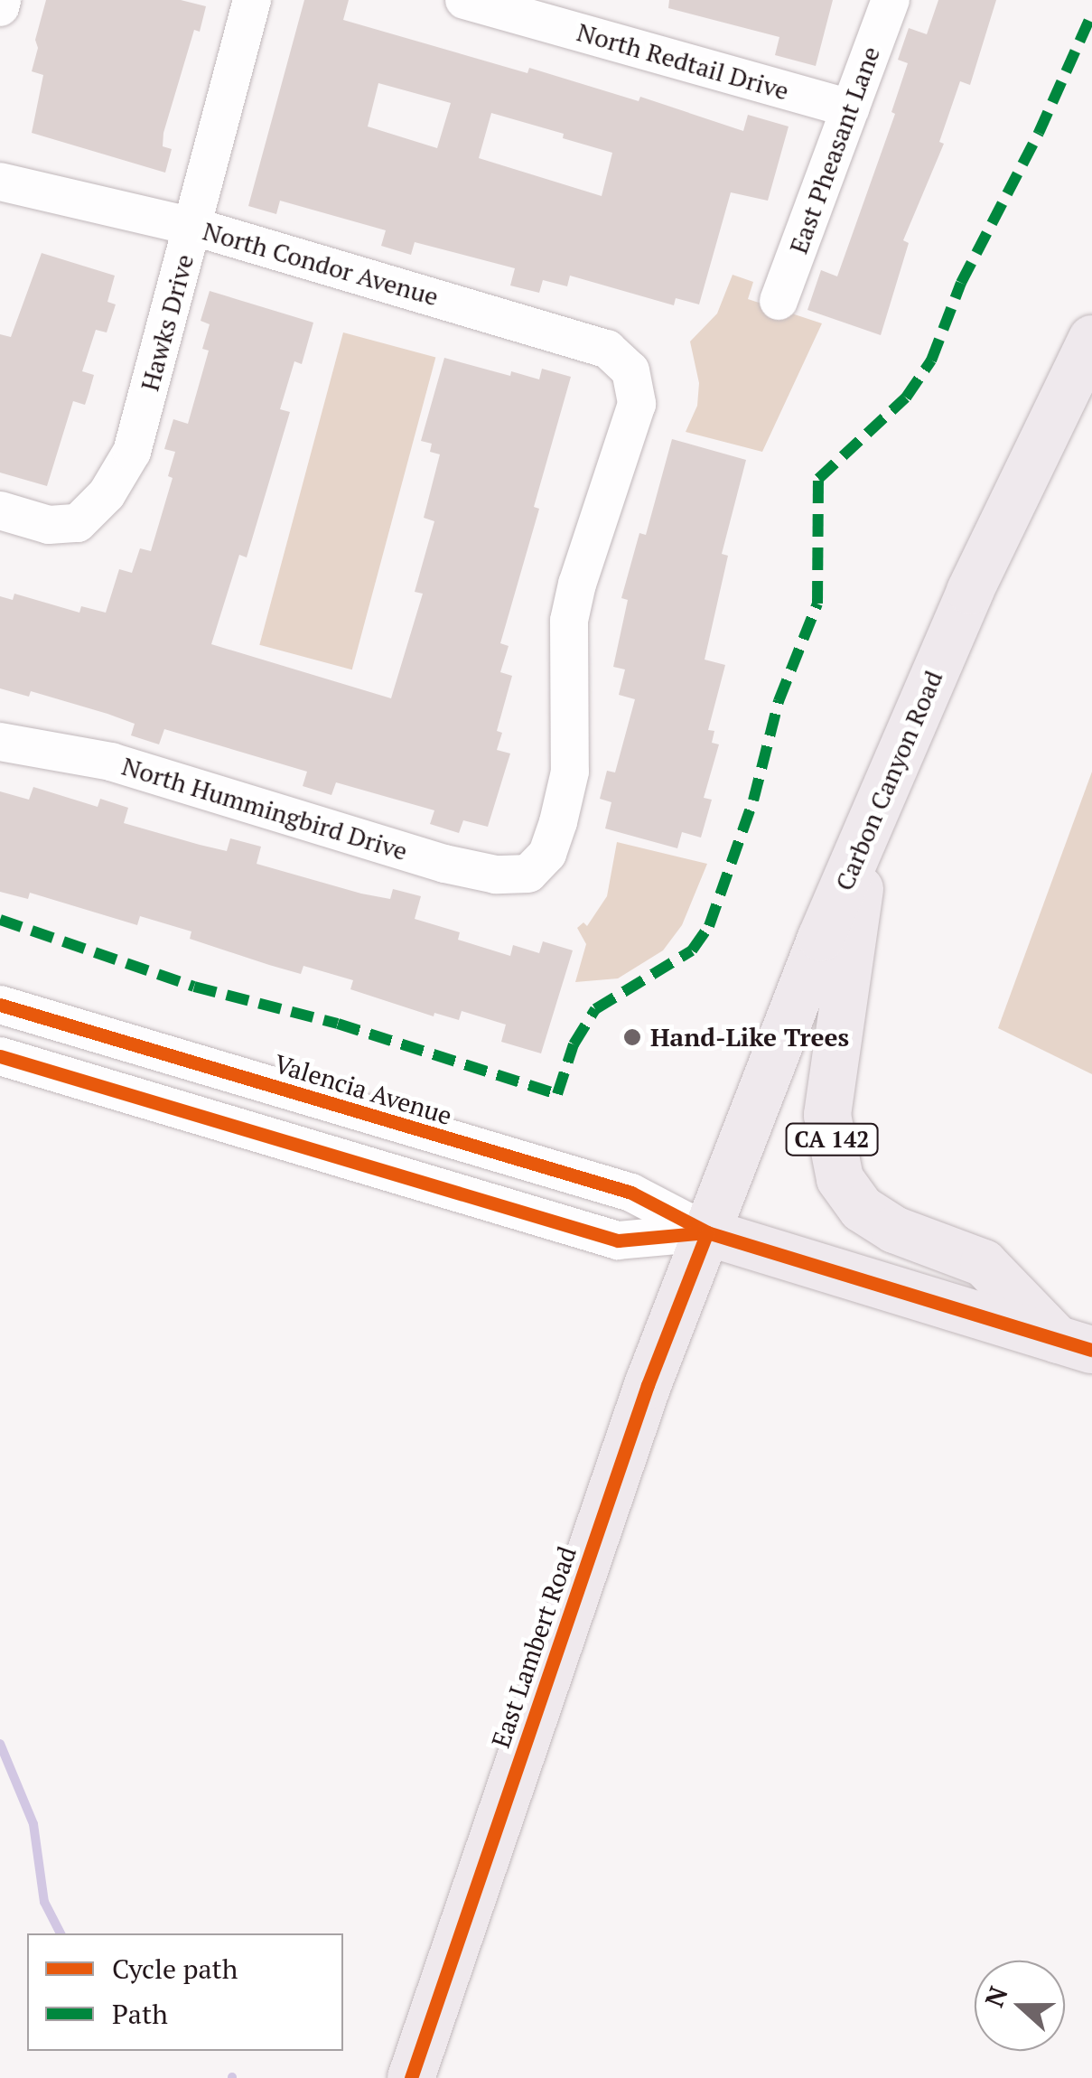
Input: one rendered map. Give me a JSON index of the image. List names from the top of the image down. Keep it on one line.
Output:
{"streets":{"main road":["Carbon Canyon Road","Valencia Avenue","CA 142","East Lambert Road"],"street":["North Redtail Drive","East Pheasant Lane","North Condor Avenue","Hawks Drive","North Hummingbird Drive"]},"crossings":[["North Redtail Drive","East Pheasant Lane"],["North Condor Avenue","Hawks Drive"],["North Condor Avenue","North Hummingbird Drive"],["Carbon Canyon Road","Valencia Avenue"],["Carbon Canyon Road","CA 142"],["Carbon Canyon Road","East Lambert Road"],["Valencia Avenue","CA 142"],["Valencia Avenue","East Lambert Road"]],"places":["Hand-Like Trees"],"legend":["Cycle path","Path"],"north":"left"}
